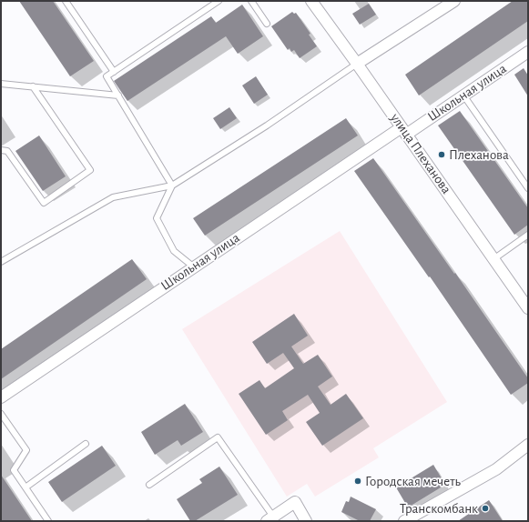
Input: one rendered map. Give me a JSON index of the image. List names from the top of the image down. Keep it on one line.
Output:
{"streets":{"street":["Школьная улица","улица Плеханова"]},"crossings":[["Школьная улица","улица Плеханова"]],"places":["Плеханова","Городская мечеть","Транскомбанк"]}
